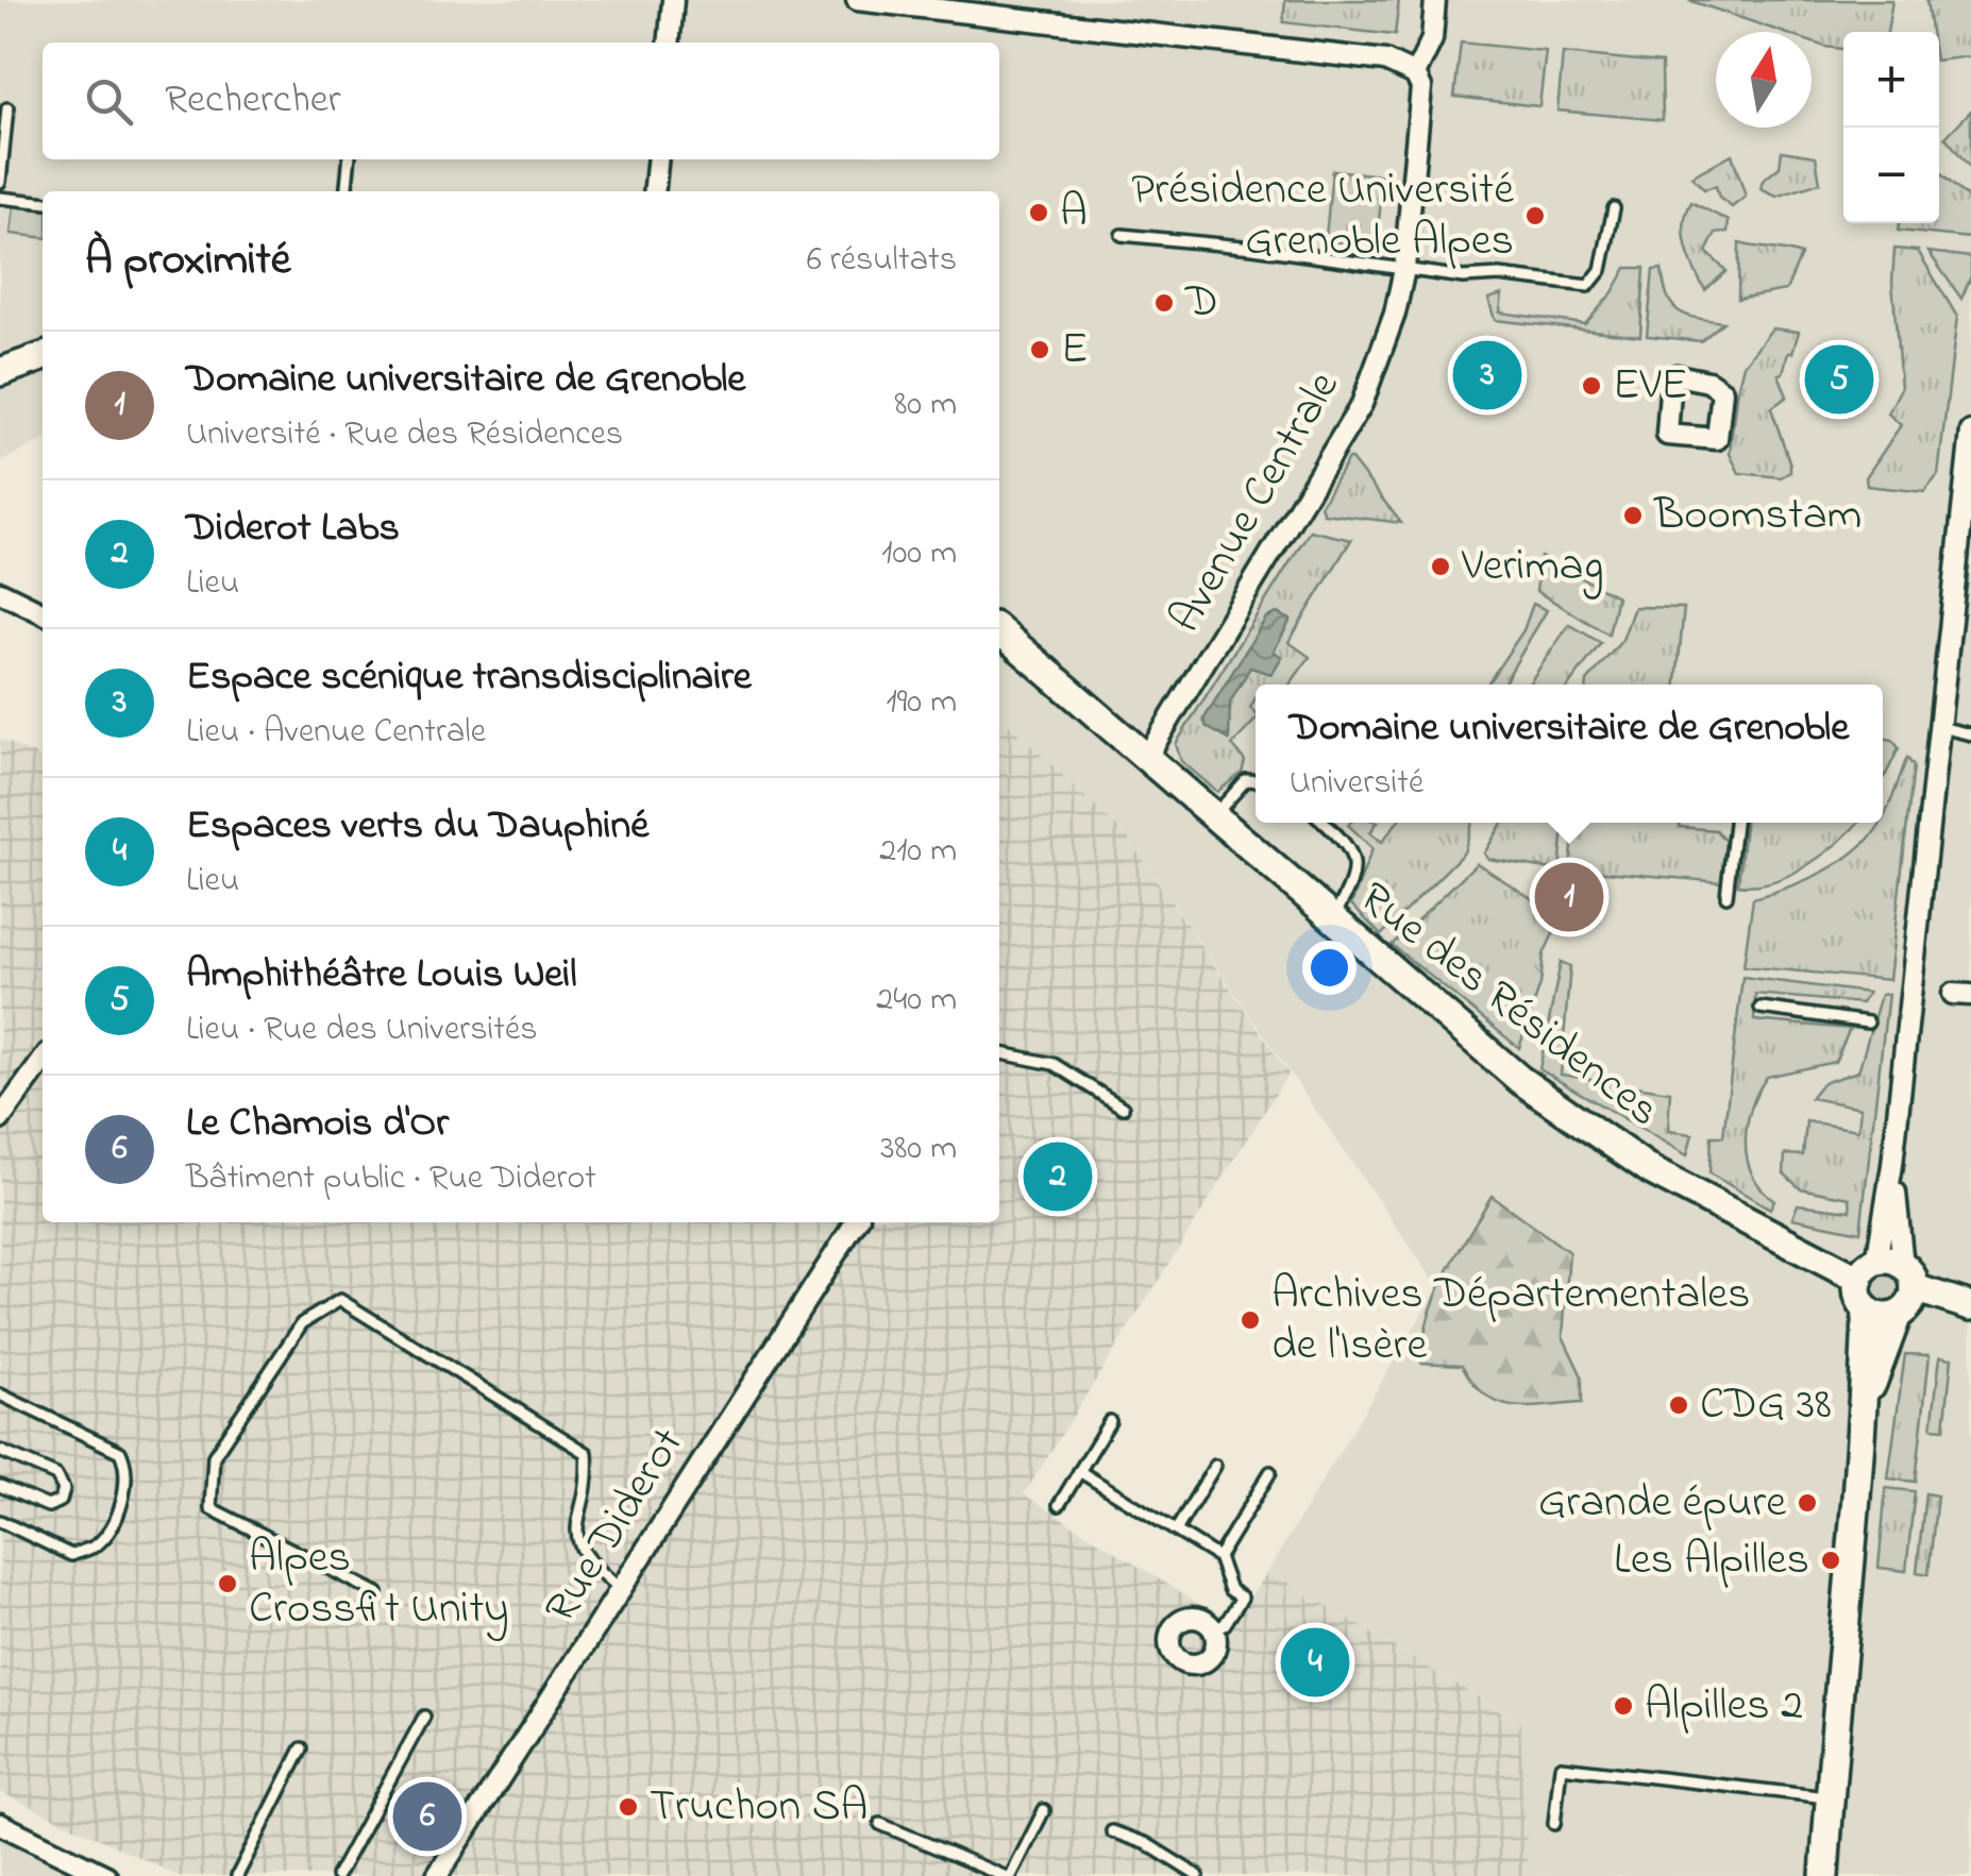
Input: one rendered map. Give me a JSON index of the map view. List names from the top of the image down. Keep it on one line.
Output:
{"streets":{"street":["Avenue Centrale","Rue des Résidences","Rue Diderot"]},"crossings":[["Avenue Centrale","Rue des Résidences"]],"places":["A","Présidence Université Grenoble Alpes","D","E","EVE","Boomstam","Verimag","Archives Départementales de l'Isère","CDG 38","Grande épure","Les Alpilles","Alpes Crossfit Unity","Alpilles 2","Truchon SA"],"north":"top","page":{"map_buttons":["+","−"],"search":"Rechercher","heading":["À proximité","6 résultats"],"list":[{"mark":"1","name":"Domaine universitaire de Grenoble","note":"Université · Rue des Résidences","value":"80 m"},{"mark":"2","name":"Diderot Labs","note":"Lieu","value":"100 m"},{"mark":"3","name":"Espace scénique transdisciplinaire","note":"Lieu · Avenue Centrale","value":"190 m"},{"mark":"4","name":"Espaces verts du Dauphiné","note":"Lieu","value":"210 m"},{"mark":"5","name":"Amphithéâtre Louis Weil","note":"Lieu · Rue des Universités","value":"240 m"},{"mark":"6","name":"Le Chamois d'Or","note":"Bâtiment public · Rue Diderot","value":"380 m"}],"pins":["3","5","1","2","4","6"],"popup":["Domaine universitaire de Grenoble","Université"]}}
